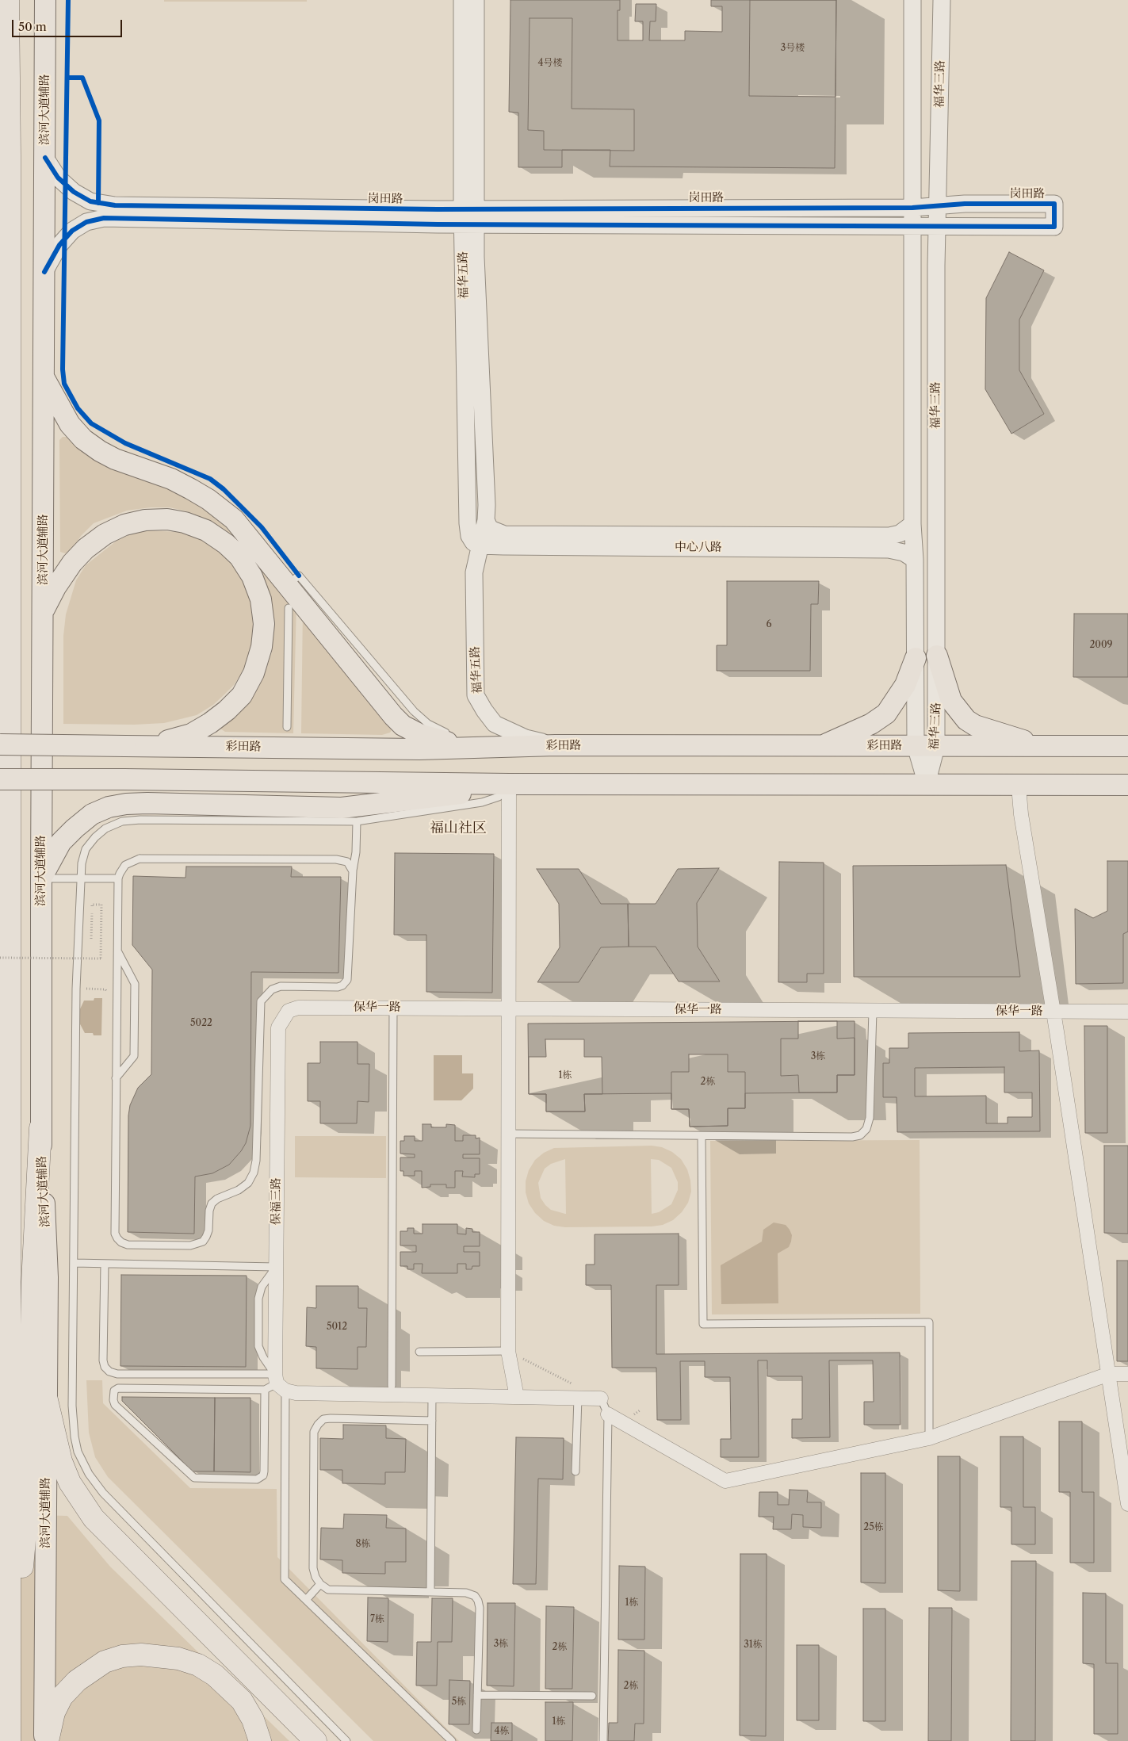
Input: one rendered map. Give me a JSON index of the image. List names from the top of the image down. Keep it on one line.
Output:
{"streets":{"main road":["滨河大道辅路","彩田路"],"street":["福华三路","岗田路","福华五路","中心八路","保华一路","保福三路"]},"crossings":[["福华三路","岗田路"],["福华三路","中心八路"],["福华三路","彩田路"],["滨河大道辅路","岗田路"],["岗田路","福华五路"],["福华五路","中心八路"],["福华五路","彩田路"],["保华一路","保福三路"]],"districts":["福山社区"],"house_numbers":["3号楼","4号楼","6","2009","5022","3栋","1栋","2栋","5012","25栋","8栋","1栋","7栋","3栋","31栋","2栋","2栋","5栋","1栋","4栋"],"scale_bar":"50 m"}
